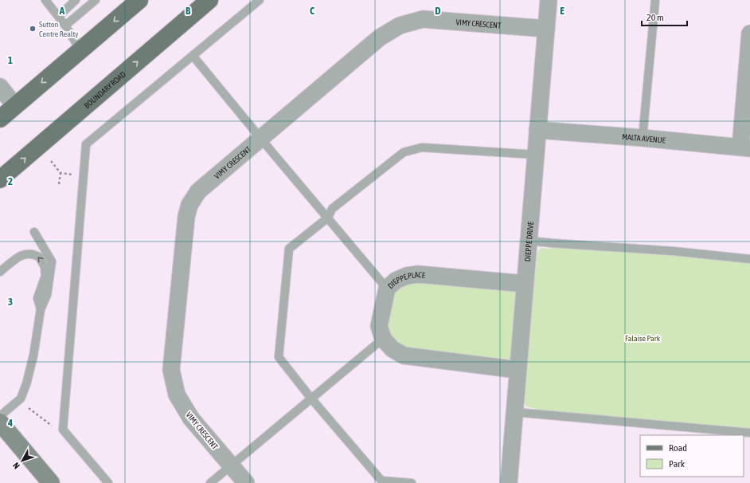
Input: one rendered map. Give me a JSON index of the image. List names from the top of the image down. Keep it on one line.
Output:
{"streets":{"main road":["BOUNDARY ROAD"],"street":["VIMY CRESCENT","MALTA AVENUE","DIEPPE DRIVE","DIEPPE PLACE"]},"crossings":[["VIMY CRESCENT","DIEPPE DRIVE"],["MALTA AVENUE","DIEPPE DRIVE"],["DIEPPE DRIVE","DIEPPE PLACE"]],"parks":["Falaise Park"],"places":["Sutton Centre Realty"],"legend":["Road","Park"],"scale_bar":"20 m","north":"bottom left","grid":{"columns":["A","B","C","D","E"],"rows":["1","2","3","4"]}}
